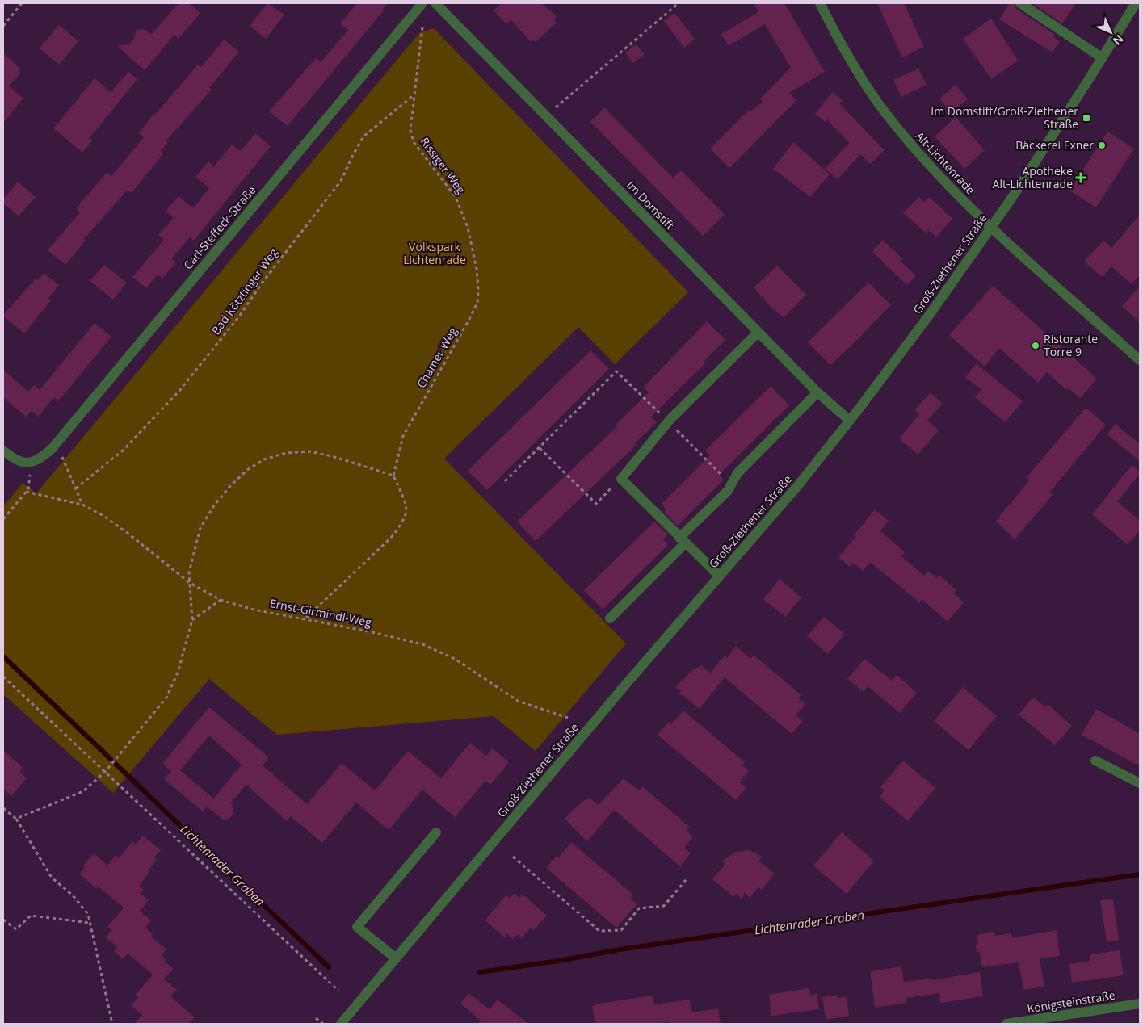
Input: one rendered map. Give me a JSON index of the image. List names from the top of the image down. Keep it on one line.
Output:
{"streets":{"street":["Alt-Lichtenrade","Im Domstift","Carl-Steffeck-Straße","Groß-Ziethener Straße","Königsteinstraße"],"path":["Rissiger Weg","Bad Kötztinger Weg","Chamer Weg","Ernst-Girmindl-Weg"]},"crossings":[["Alt-Lichtenrade","Groß-Ziethener Straße"],["Rissiger Weg","Bad Kötztinger Weg"],["Rissiger Weg","Chamer Weg"],["Im Domstift","Groß-Ziethener Straße"]],"water":["Lichtenrader Graben"],"parks":["Volkspark Lichtenrade"],"places":{"transit":["Im Domstift/Groß-Ziethener Straße"],"other":["Bäckerei Exner","Ristorante Torre 9"],"health":["Apotheke Alt-Lichtenrade"]},"north":"bottom right"}
